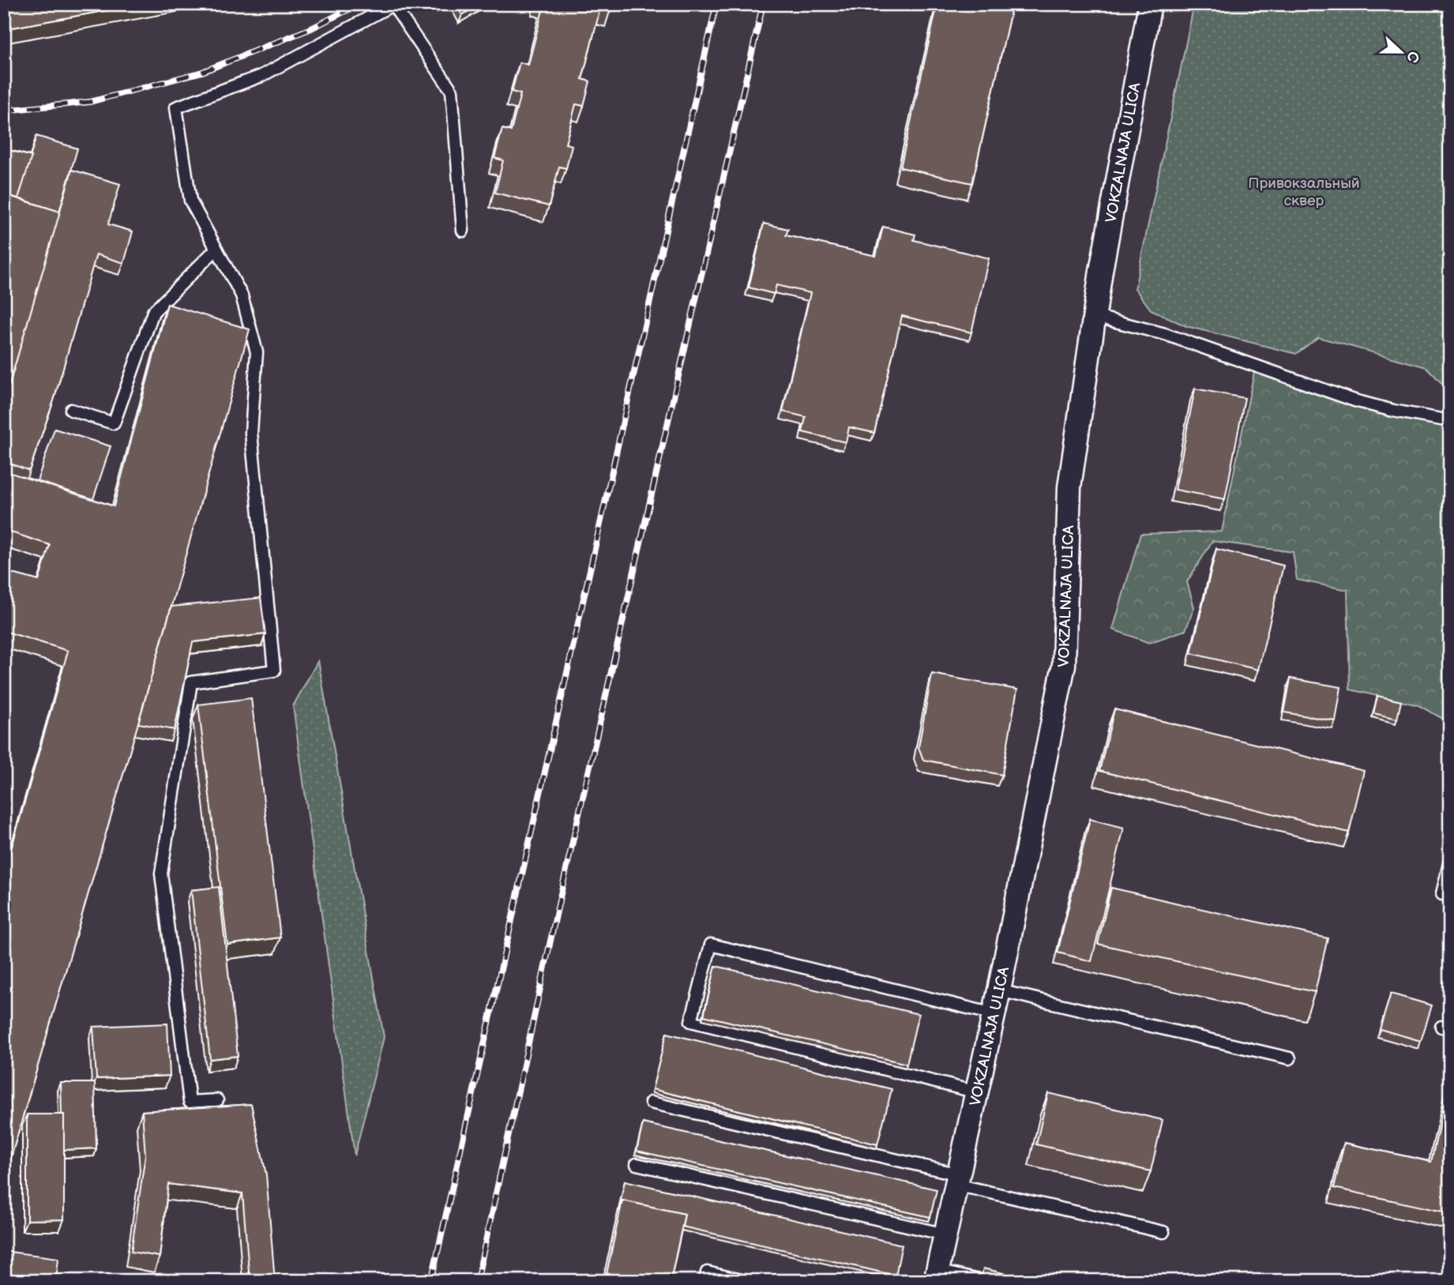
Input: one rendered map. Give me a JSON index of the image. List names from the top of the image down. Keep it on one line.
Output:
{"streets":{"street":["VOKZALNAJA ULICA"]},"parks":["Привокзальный сквер"],"north":"right"}
